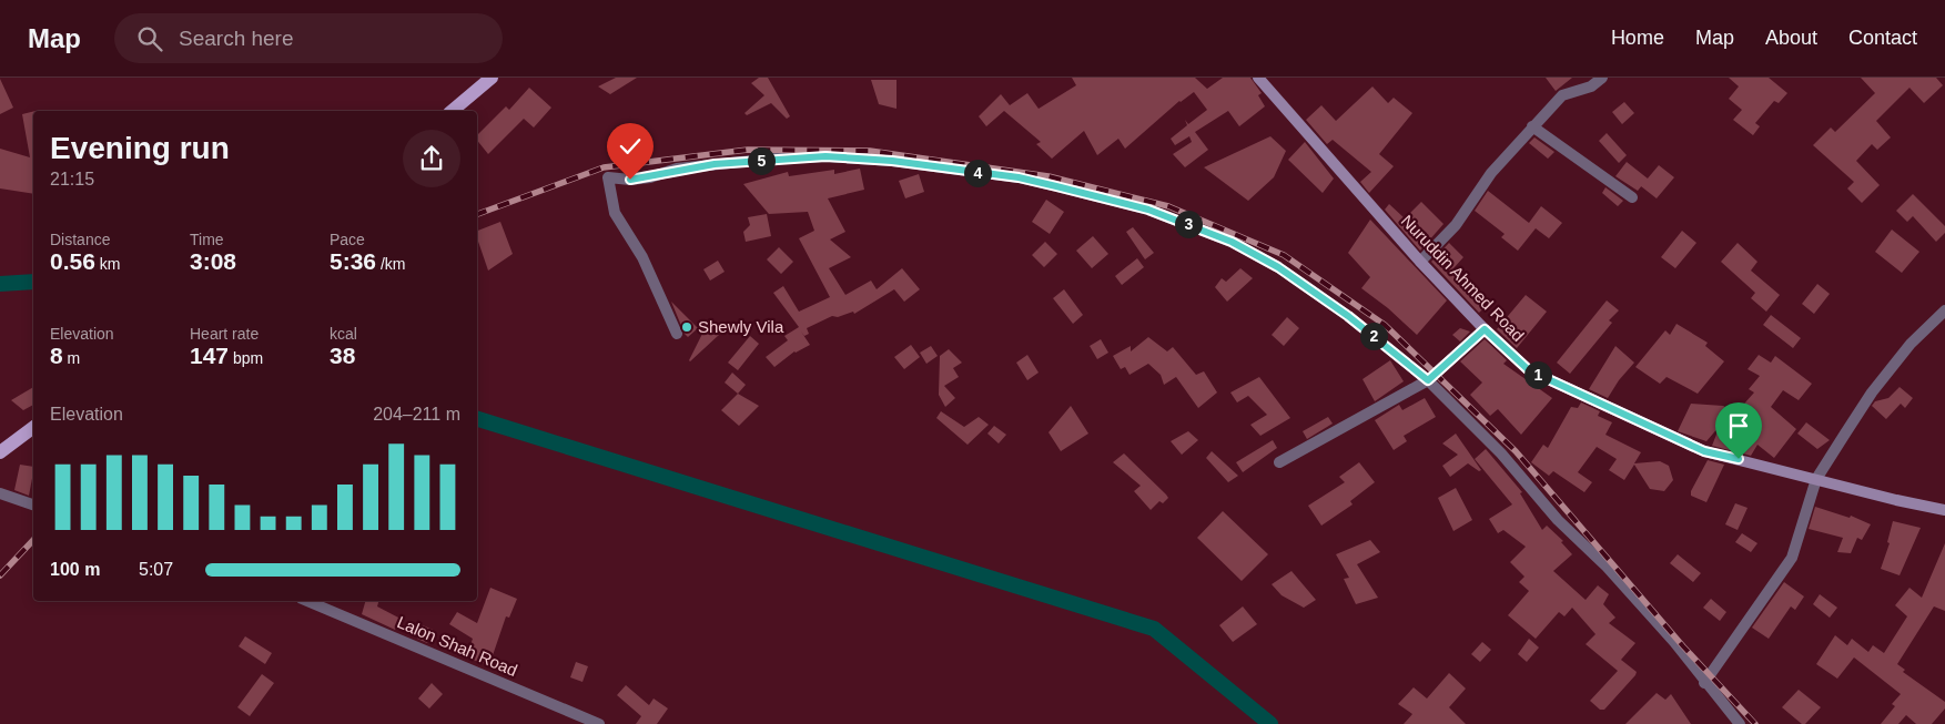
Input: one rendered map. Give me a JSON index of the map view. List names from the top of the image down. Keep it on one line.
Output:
{"streets":{"main road":["Nuruddin Ahmed Road"],"street":["Lalon Shah Road"]},"places":["Shewly Vila"],"page":{"header":"Map","search":"Search here","nav":["Home","Map","About","Contact"],"heading":["Evening run","21:15"],"pins":["5","4","3","2","1"],"stats":[["Distance","0.56 km"],["Time","3:08"],["Pace","5:36 /km"],["Elevation","8 m"],["Heart rate","147 bpm"],["kcal","38"]],"chart":["Elevation","204–211 m"],"list":[{"name":"100 m","note":"5:07"}]}}
